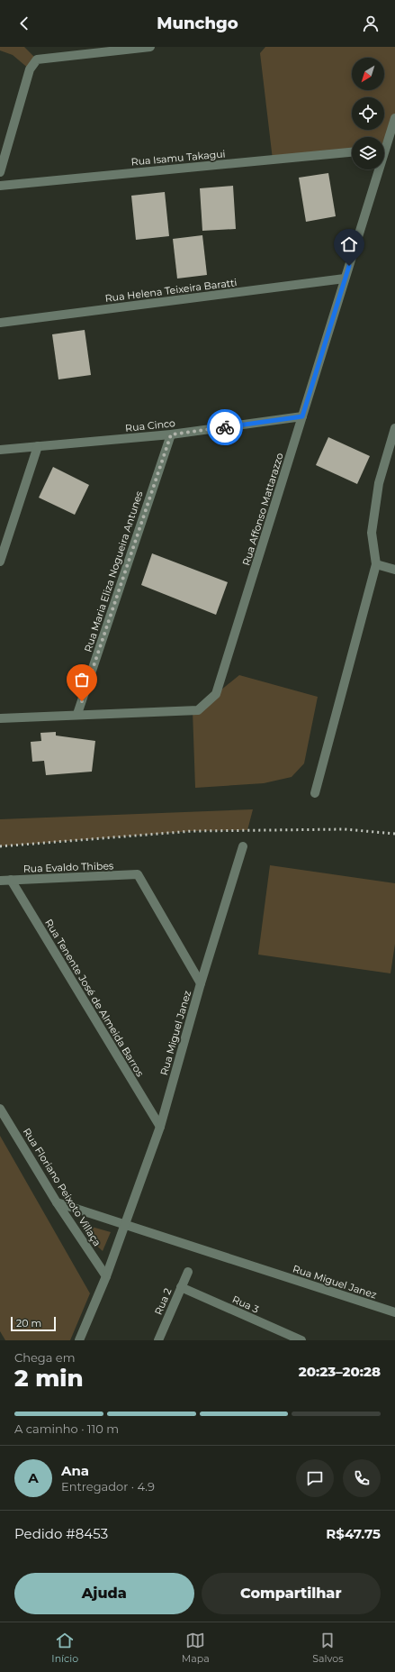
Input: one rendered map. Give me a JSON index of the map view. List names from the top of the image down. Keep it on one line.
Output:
{"streets":{"street":["Rua Isamu Takagui","Rua Helena Teixeira Baratti","Rua Cinco","Rua Affonso Mattarazzo","Rua Maria Eliza Nogueira Antunes","Rua Evaldo Thibes","Rua Tenente José de Almeida Barros","Rua Miguel Janez","Rua Floriano Peixoto Villaça","Rua 2","Rua 3"]},"crossings":[["Rua Helena Teixeira Baratti","Rua Affonso Mattarazzo"],["Rua Cinco","Rua Affonso Mattarazzo"],["Rua Cinco","Rua Maria Eliza Nogueira Antunes"],["Rua Affonso Mattarazzo","Rua Maria Eliza Nogueira Antunes"],["Rua Evaldo Thibes","Rua Tenente José de Almeida Barros"],["Rua Evaldo Thibes","Rua Miguel Janez"],["Rua Tenente José de Almeida Barros","Rua Miguel Janez"],["Rua Miguel Janez","Rua Floriano Peixoto Villaça"],["Rua 2","Rua 3"]],"scale_bar":"20 m","north":"bottom left","page":{"header":"Munchgo","scale":"20 m","heading":["2 min","Chega em","20:23–20:28"],"panel":["Ana","Entregador · 4.9","Pedido #8453","R$47.75"],"bar":"A caminho · 110 m","round":"A","buttons":["Ajuda","Compartilhar"],"tabs":["Início","Mapa","Salvos"]}}
